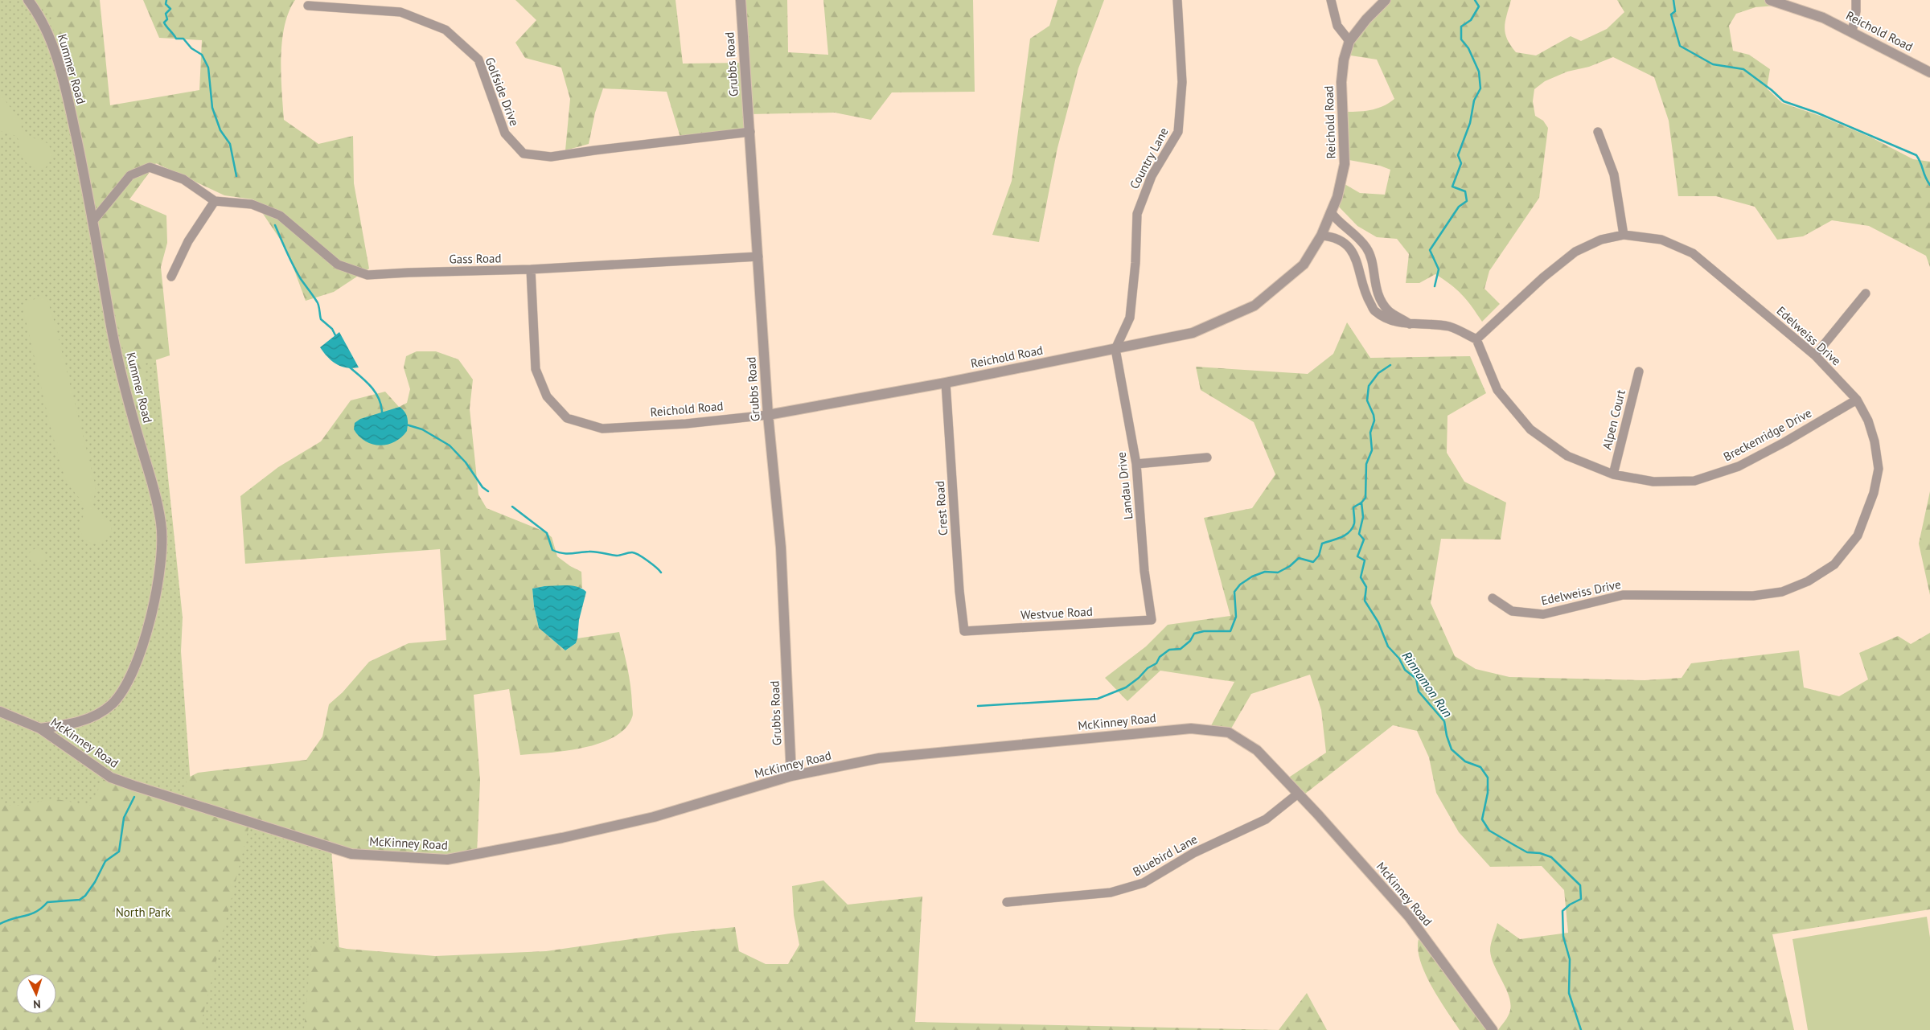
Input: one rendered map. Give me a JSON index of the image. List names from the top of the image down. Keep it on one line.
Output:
{"streets":{"street":["Reichold Road","Grubbs Road","Kummer Road","Golfside Drive","Country Lane","Gass Road","Edelweiss Drive","Alpen Court","Breckenridge Drive","Landau Drive","Crest Road","Westvue Road","McKinney Road","Bluebird Lane"]},"crossings":[["Reichold Road","Grubbs Road"],["Reichold Road","Country Lane"],["Reichold Road","Gass Road"],["Reichold Road","Landau Drive"],["Reichold Road","Crest Road"],["Grubbs Road","Golfside Drive"],["Grubbs Road","Gass Road"],["Grubbs Road","McKinney Road"],["Kummer Road","Gass Road"],["Kummer Road","McKinney Road"],["Country Lane","Landau Drive"],["Edelweiss Drive","Breckenridge Drive"],["Alpen Court","Breckenridge Drive"],["Landau Drive","Westvue Road"],["Crest Road","Westvue Road"],["McKinney Road","Bluebird Lane"]],"water":["Rinnamon Run"],"parks":["North Park"],"north":"bottom"}
